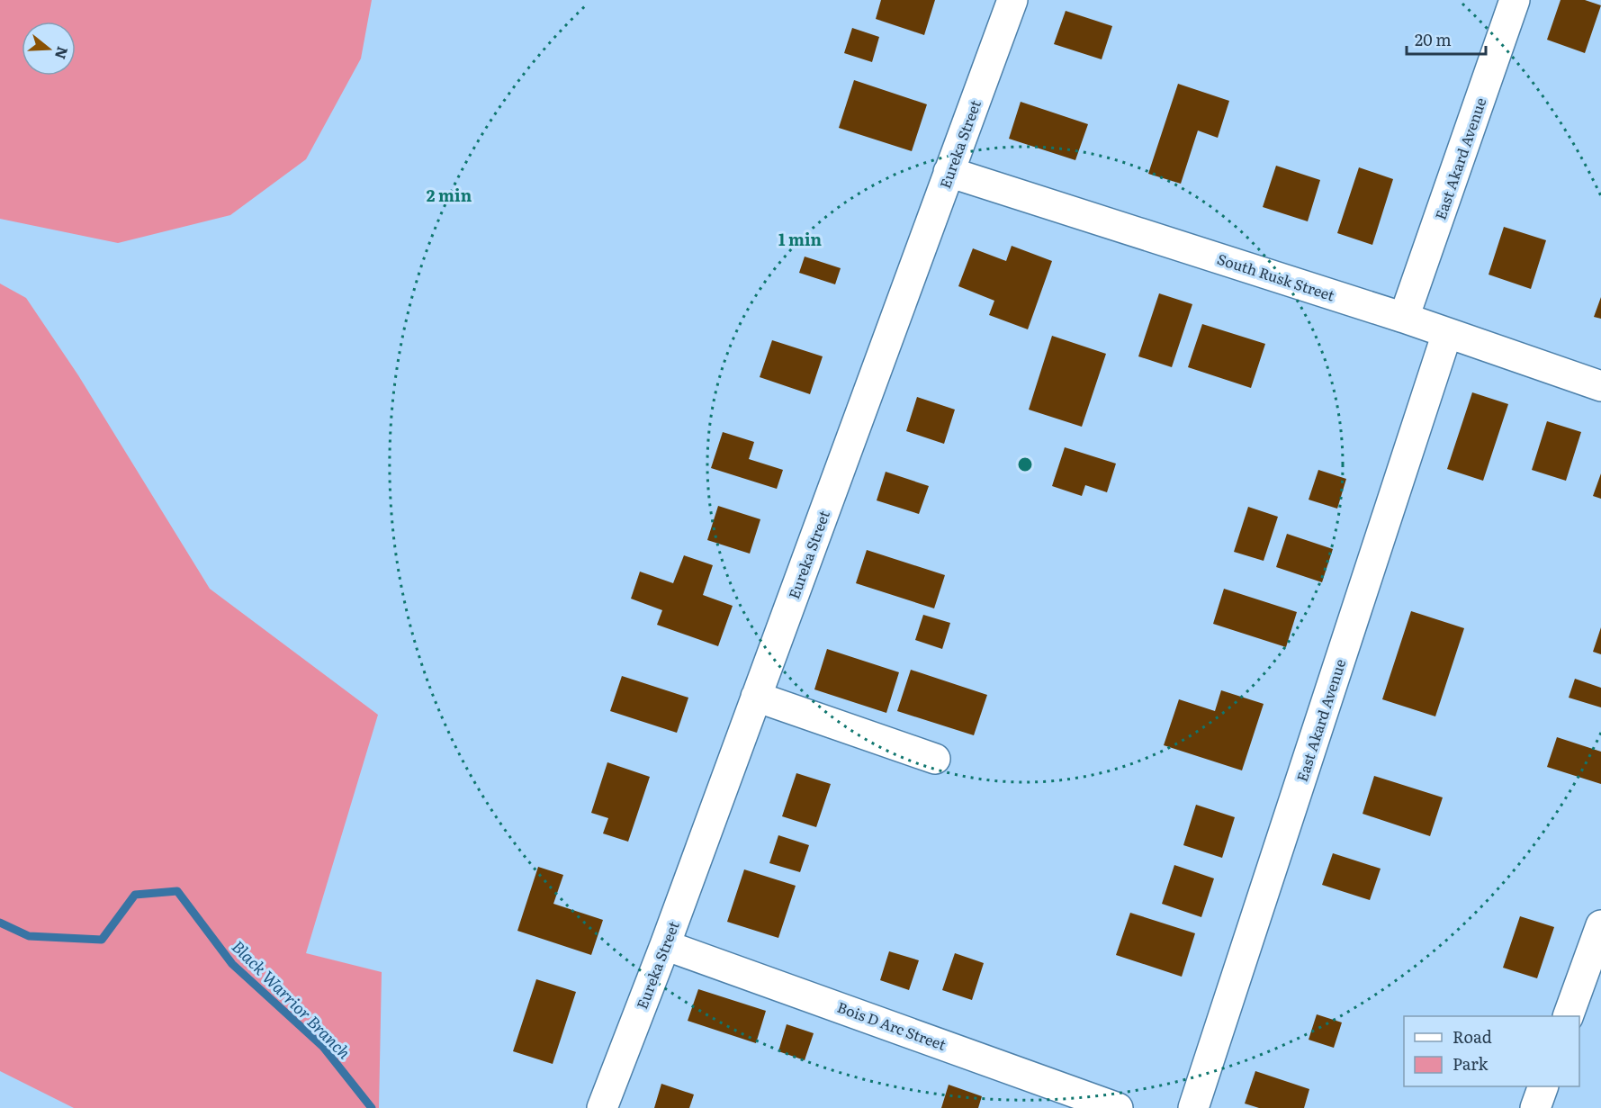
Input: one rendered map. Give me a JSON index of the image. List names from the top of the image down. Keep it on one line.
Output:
{"streets":{"street":["Eureka Street","East Akard Avenue","South Rusk Street","Bois D Arc Street"]},"crossings":[["Eureka Street","South Rusk Street"],["Eureka Street","Bois D Arc Street"],["East Akard Avenue","South Rusk Street"]],"water":["Black Warrior Branch"],"legend":["Road","Park"],"scale_bar":"20 m","north":"right","rings":["2 min","1 min"]}
